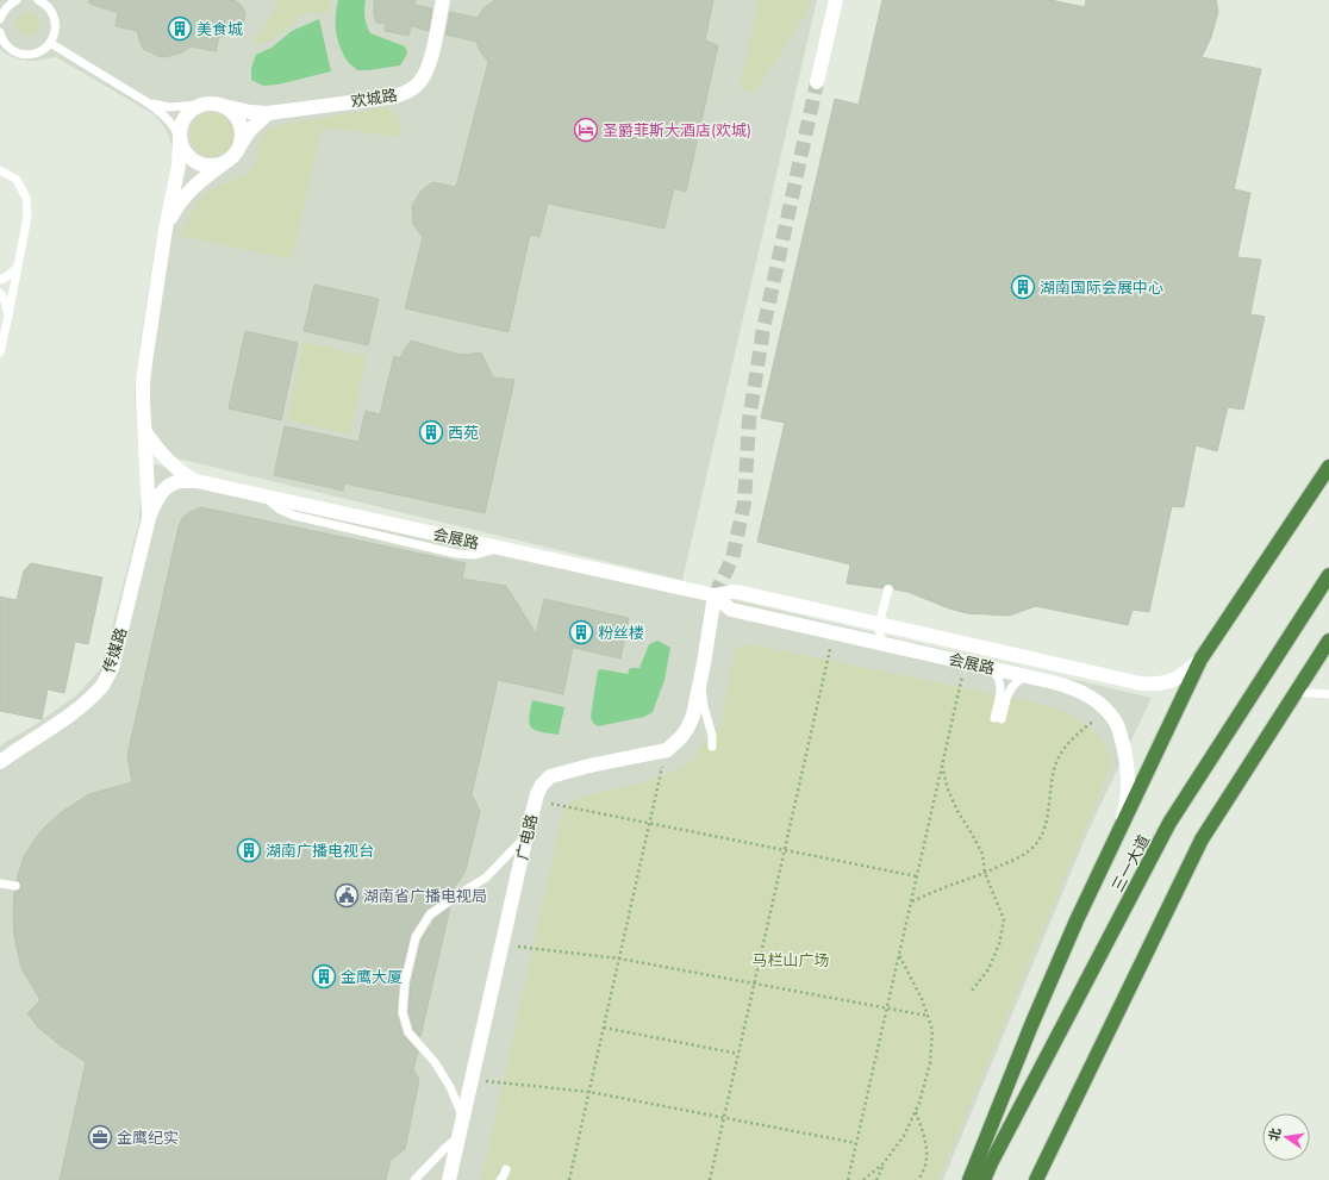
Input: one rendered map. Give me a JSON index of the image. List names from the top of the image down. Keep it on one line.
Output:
{"streets":{"highway":["三一大道"],"street":["欢城路","会展路","传媒路","广电路"]},"parks":["马栏山广场"],"places":{"building":["美食城","湖南国际会展中心","西苑","粉丝楼","湖南广播电视台","金鹰大厦"],"hotel":["圣爵菲斯大酒店(欢城)"],"public building":["湖南省广播电视局"],"office":["金鹰纪实"]},"north":"left"}
